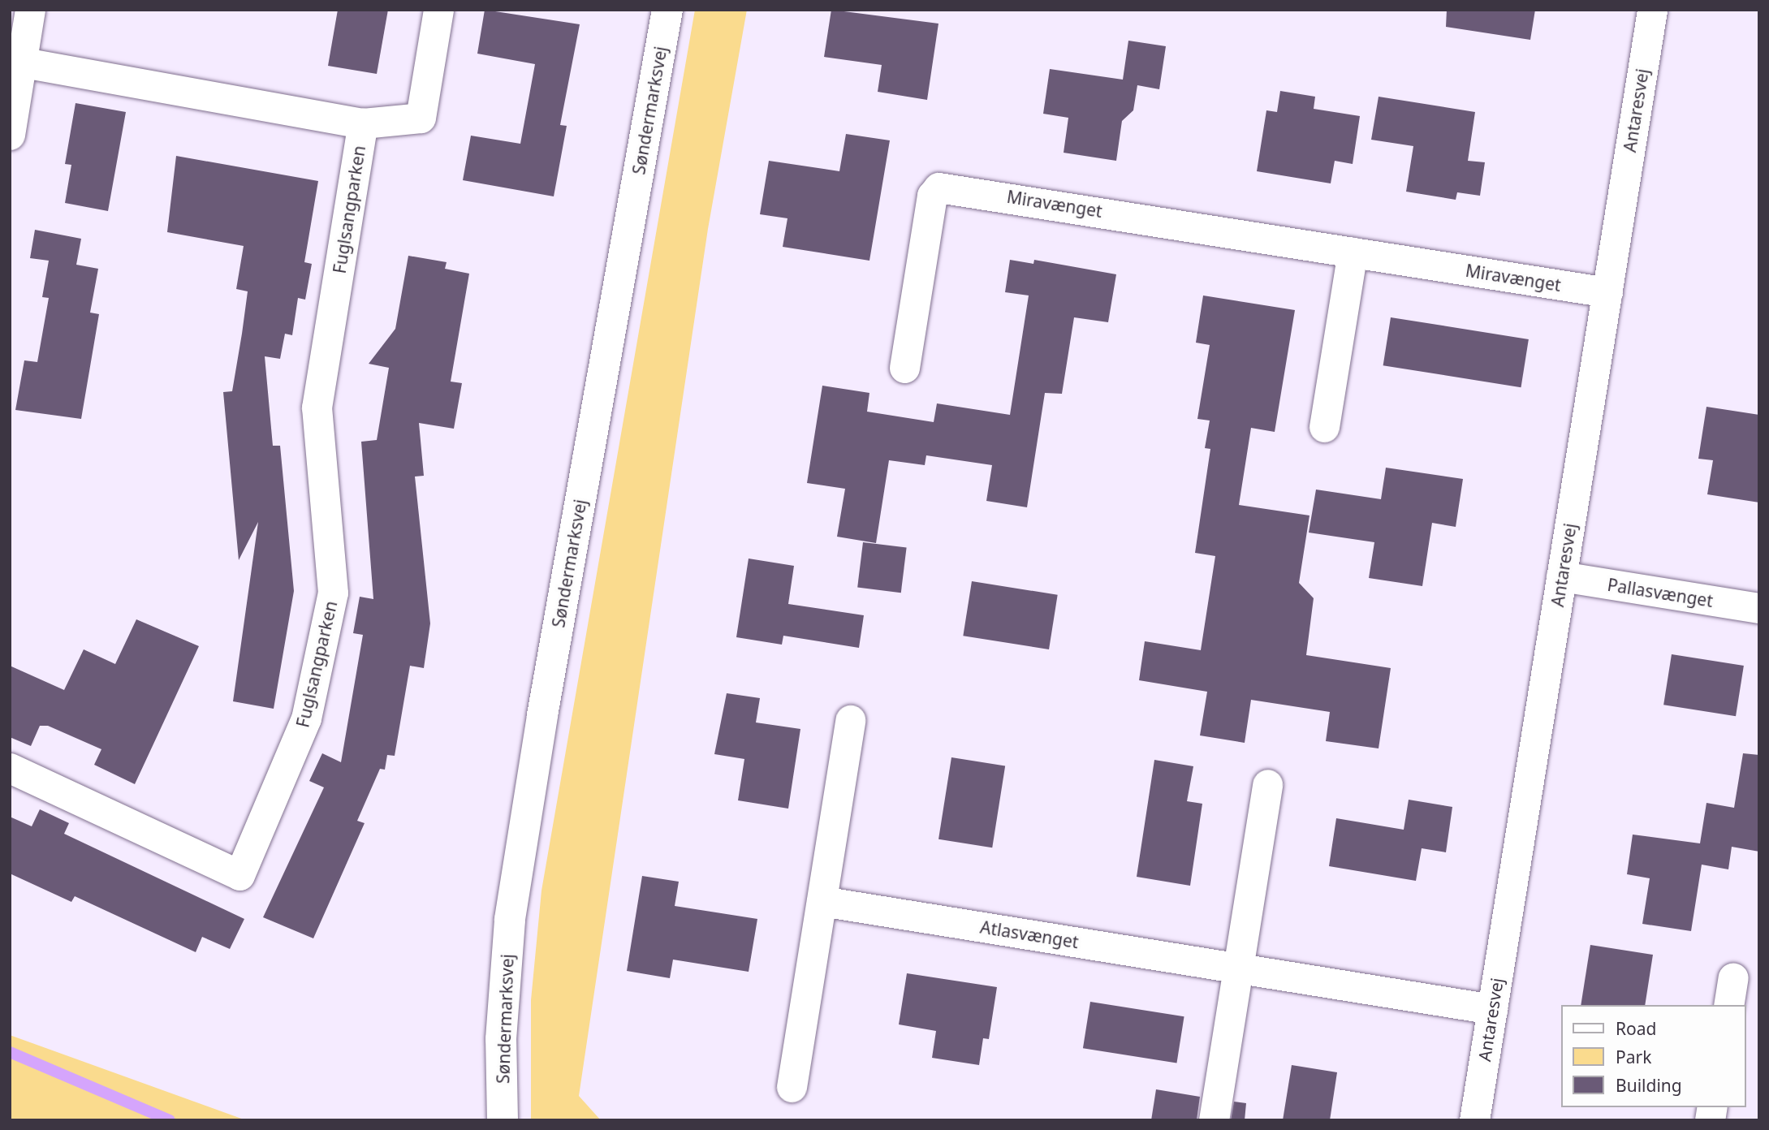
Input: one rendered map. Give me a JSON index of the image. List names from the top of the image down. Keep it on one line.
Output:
{"streets":{"street":["Søndermarksvej","Antaresvej","Miravænget","Fuglsangparken","Pallasvænget","Atlasvænget"]},"crossings":[["Antaresvej","Miravænget"],["Antaresvej","Pallasvænget"],["Antaresvej","Atlasvænget"]],"legend":["Road","Park","Building"]}
